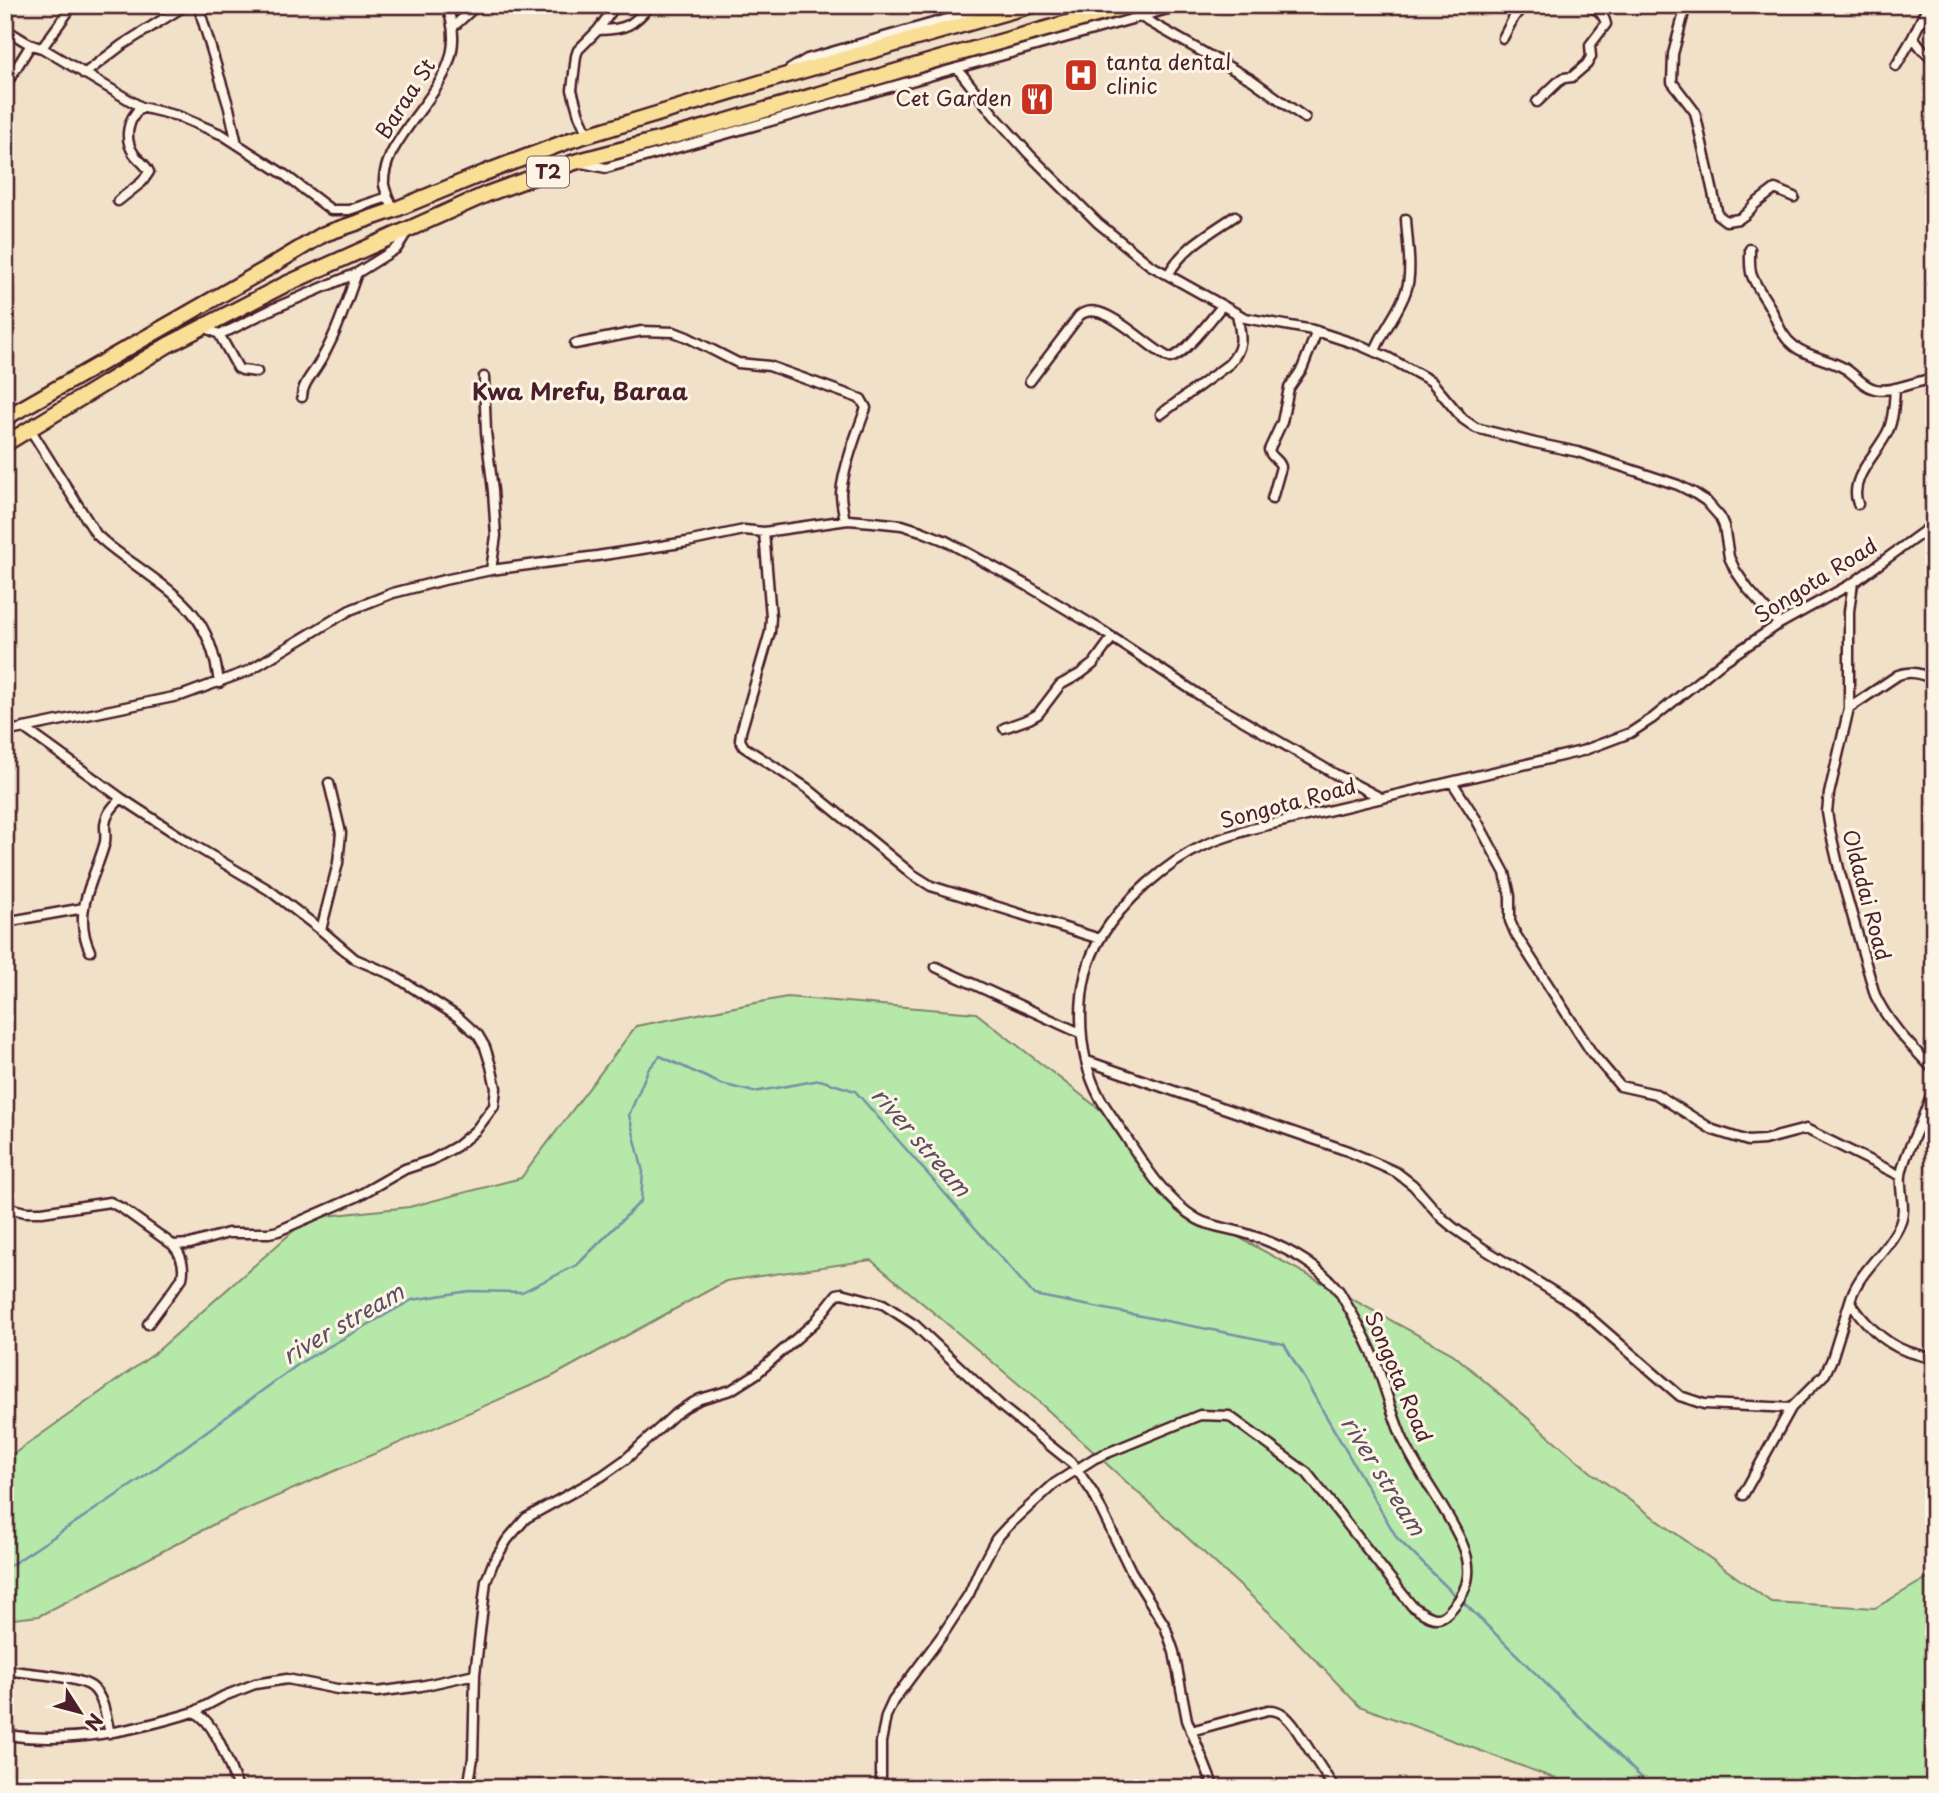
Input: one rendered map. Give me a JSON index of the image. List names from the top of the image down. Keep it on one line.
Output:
{"streets":{"highway":["T2"],"street":["Baraa St","Songota Road","Oldadai Road"]},"crossings":[["Baraa St","T2"],["Songota Road","Oldadai Road"]],"districts":["Kwa Mrefu, Baraa"],"water":["river stream"],"places":{"hospital":["tanta dental clinic"],"restaurant":["Cet Garden"]},"north":"bottom right"}
